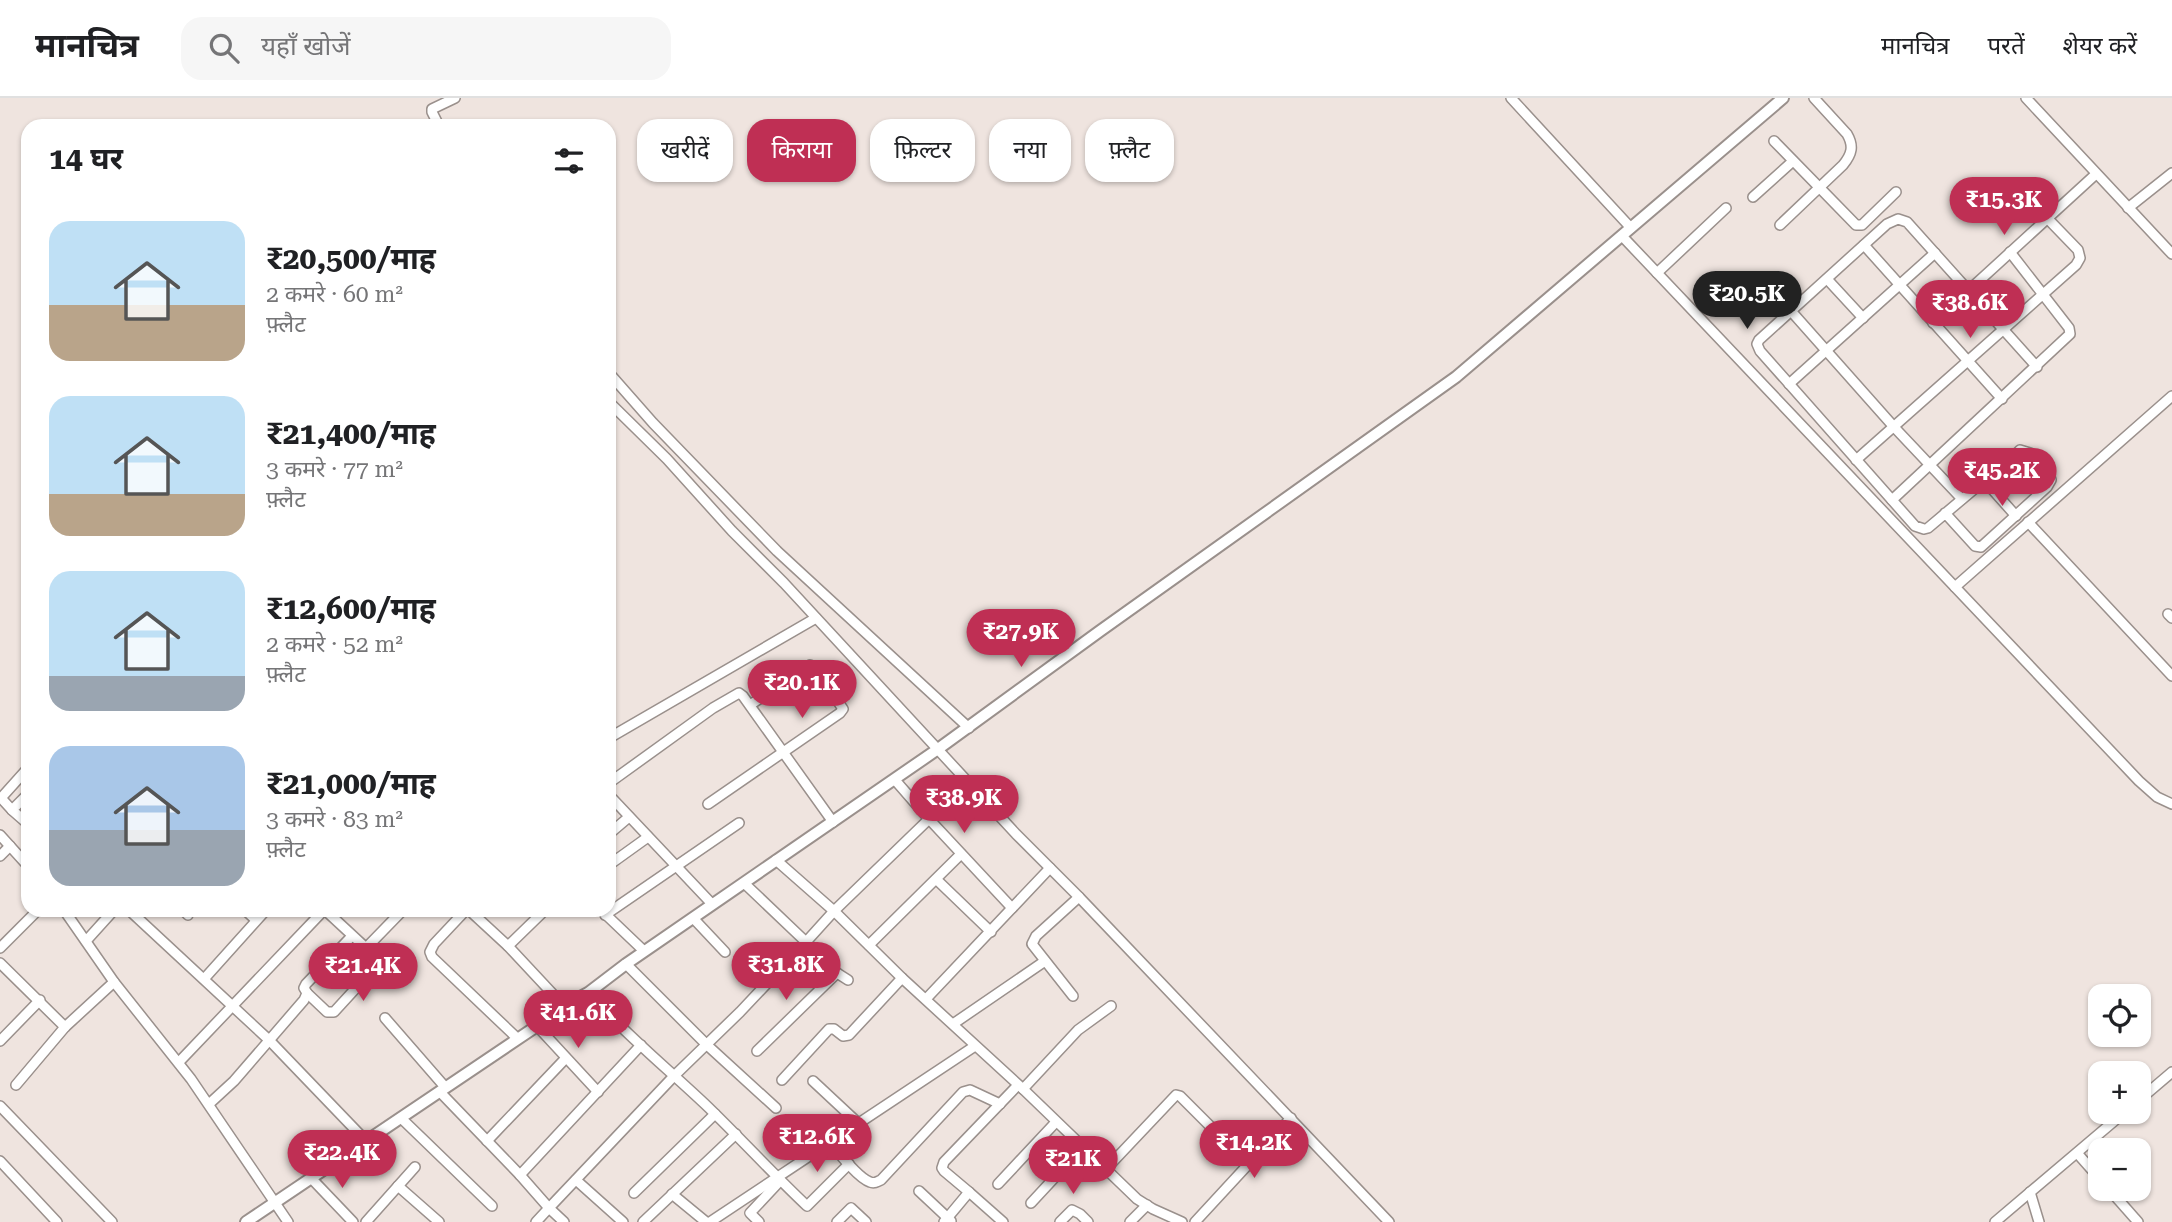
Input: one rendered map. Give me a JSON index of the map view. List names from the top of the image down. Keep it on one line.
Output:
{"page":{"header":"मानचित्र","search":"यहाँ खोजें","nav":["मानचित्र","परतें","शेयर करें"],"chip":["खरीदें","किराया","फ़िल्टर","नया","फ़्लैट"],"heading":"14 घर","price":["₹15.3K","₹20.5K","₹38.6K","₹45.2K","₹27.9K","₹20.1K","₹38.9K","₹31.8K","₹21.4K","₹41.6K","₹12.6K","₹14.2K","₹22.4K","₹21K"],"list":[{"name":"₹20,500/माह","note":"2 कमरे · 60 m² · फ़्लैट"},{"name":"₹21,400/माह","note":"3 कमरे · 77 m² · फ़्लैट"},{"name":"₹12,600/माह","note":"2 कमरे · 52 m² · फ़्लैट"},{"name":"₹21,000/माह","note":"3 कमरे · 83 m² · फ़्लैट"}],"map_buttons":["+","−"]}}
